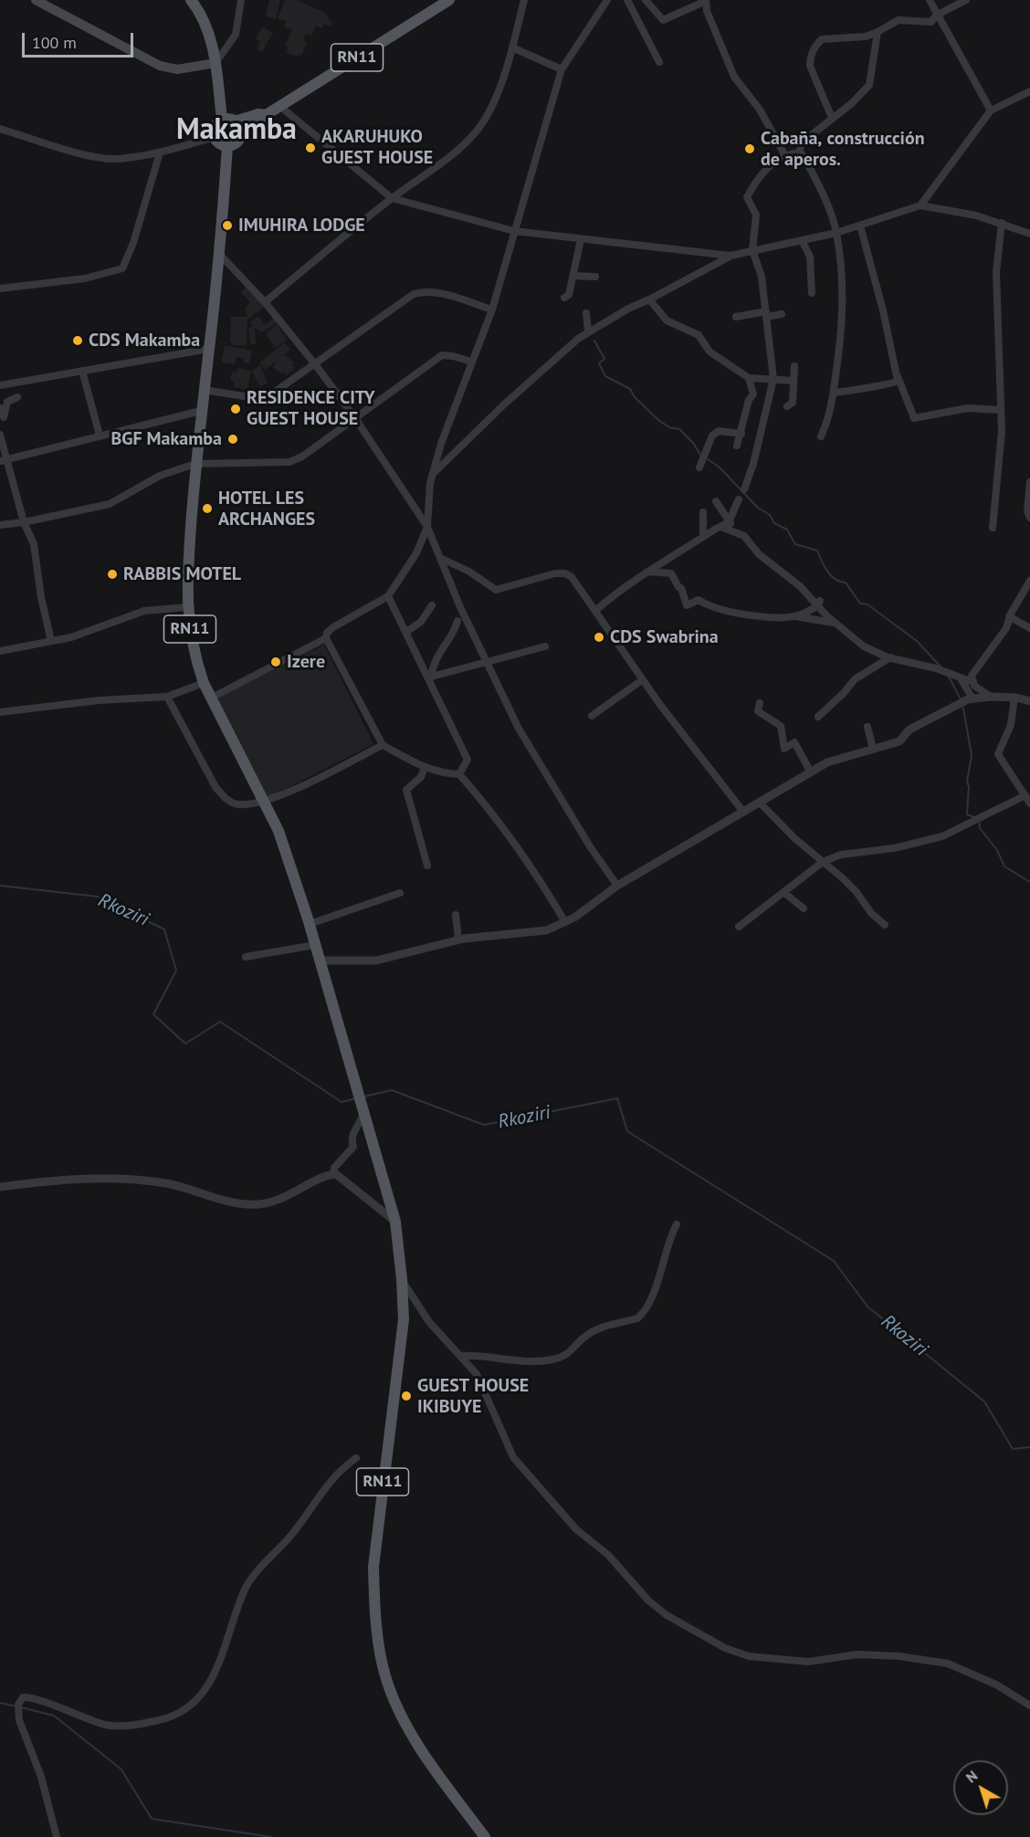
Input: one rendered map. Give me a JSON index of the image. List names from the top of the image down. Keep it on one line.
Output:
{"streets":{"main road":["RN11"]},"districts":["Makamba"],"water":["Rkoziri"],"places":["AKARUHUKO GUEST HOUSE","Cabaña, construcción de aperos.","IMUHIRA LODGE","CDS Makamba","RESIDENCE CITY GUEST HOUSE","BGF Makamba","HOTEL LES ARCHANGES","RABBIS MOTEL","CDS Swabrina","Izere","GUEST HOUSE IKIBUYE"],"scale_bar":"100 m","north":"top left"}
